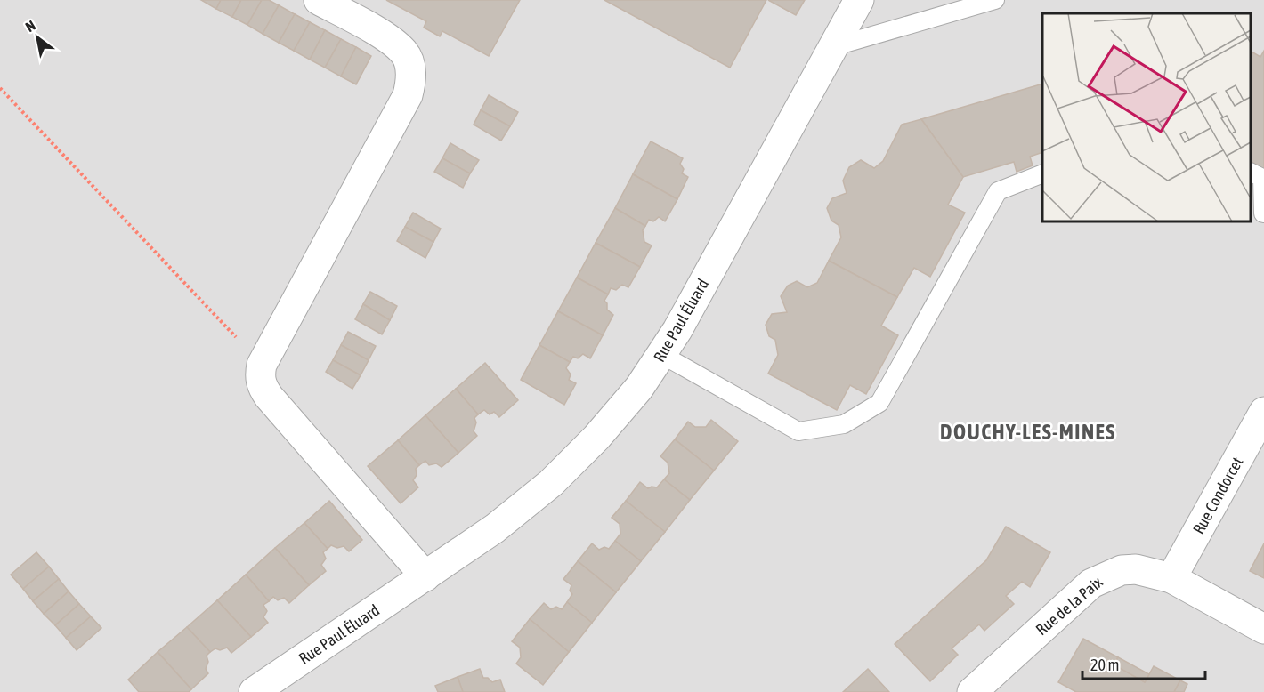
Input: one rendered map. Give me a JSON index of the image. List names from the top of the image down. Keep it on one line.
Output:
{"streets":{"street":["Rue Paul Éluard","Rue Condorcet","Rue de la Paix"]},"crossings":[["Rue Condorcet","Rue de la Paix"]],"districts":["DOUCHY-LES-MINES"],"scale_bar":"20 m","north":"top left"}
